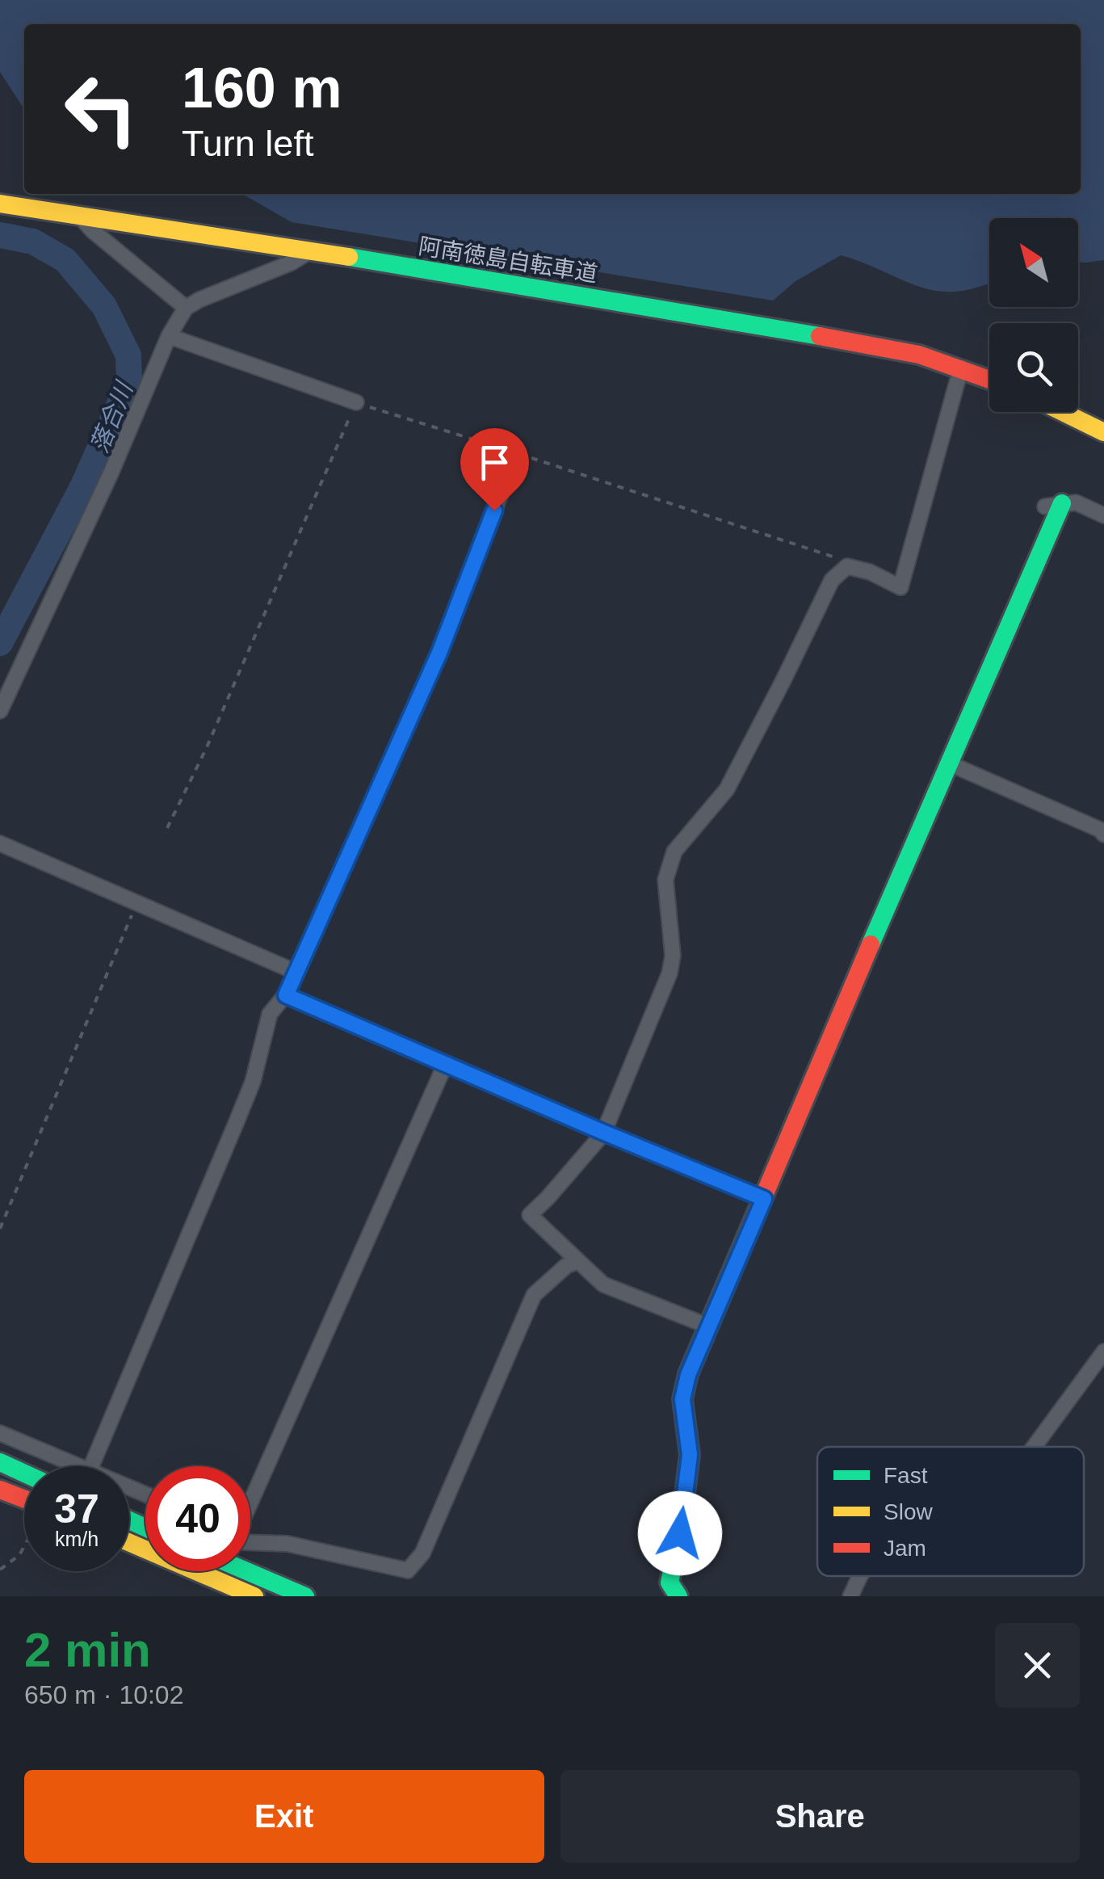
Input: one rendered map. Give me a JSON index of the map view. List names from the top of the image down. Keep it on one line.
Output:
{"streets":{"main road":["阿南徳島自転車道"]},"water":["落合川"],"legend":["Fast","Slow","Jam"],"north":"top left","page":{"turn":["160 m","Turn left"],"speed":"37 km/h","limit":"40","heading":["2 min","650 m · 10:02"],"buttons":["Exit","Share"]}}
